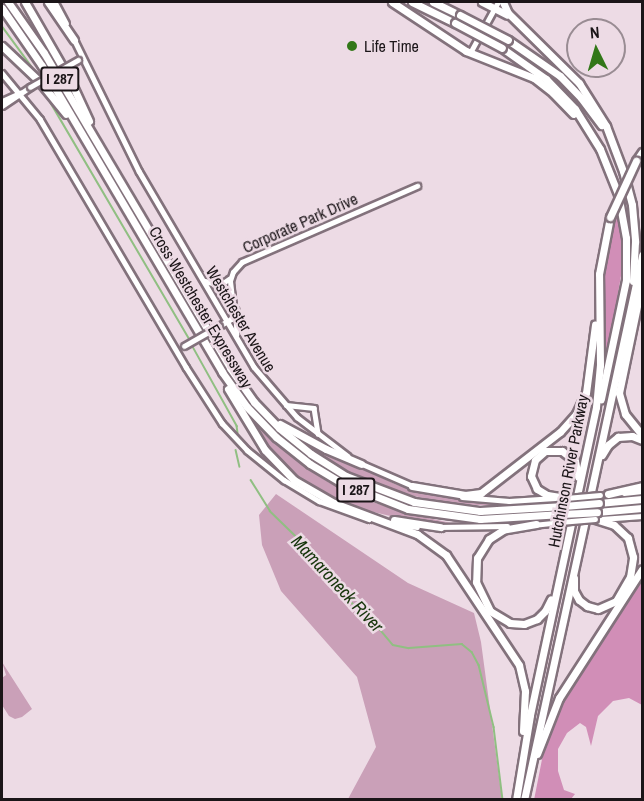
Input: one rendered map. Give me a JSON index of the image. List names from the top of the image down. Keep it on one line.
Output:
{"streets":{"highway":["I 287","Cross Westchester Expressway","Hutchinson River Parkway"],"main road":["Corporate Park Drive","Westchester Avenue"]},"crossings":[["Cross Westchester Expressway","Westchester Avenue"]],"water":["Mamaroneck River"],"places":["Life Time"],"north":"top"}
